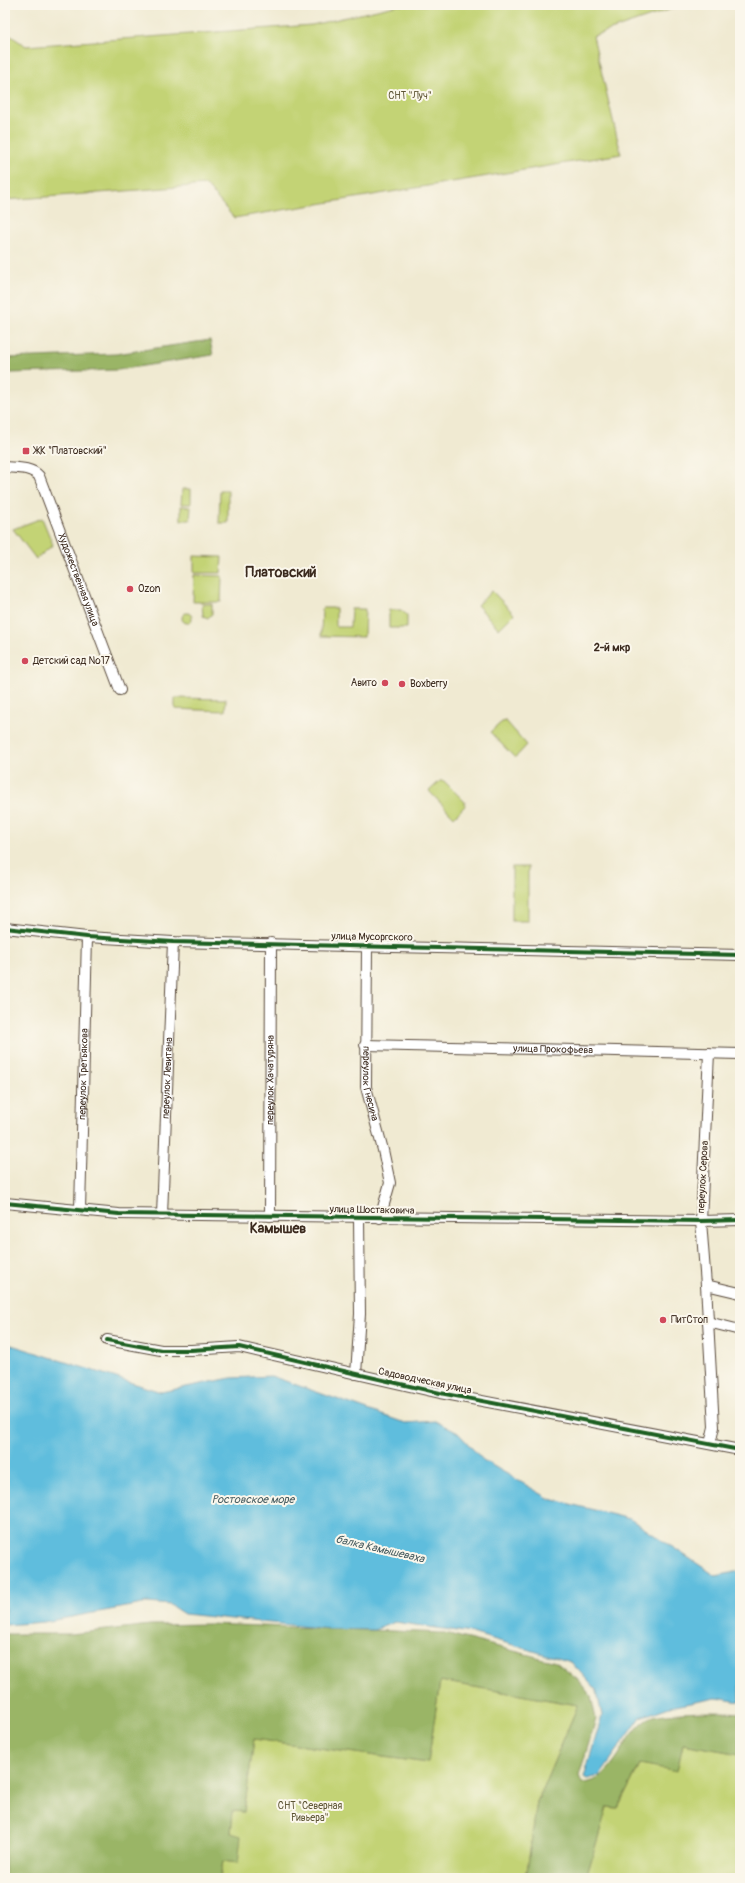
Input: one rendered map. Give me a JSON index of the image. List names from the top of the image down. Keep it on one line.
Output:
{"streets":{"street":["Художественная улица","улица Мусоргского","улица Прокофьева","переулок Третьякова","переулок Левитана","переулок Хачатуряна","переулок Гнесина","переулок Серова","улица Шостаковича","Садоводческая улица"]},"crossings":[["улица Мусоргского","переулок Третьякова"],["улица Мусоргского","переулок Левитана"],["улица Мусоргского","переулок Хачатуряна"],["улица Мусоргского","переулок Гнесина"],["улица Прокофьева","переулок Гнесина"],["улица Прокофьева","переулок Серова"],["переулок Третьякова","улица Шостаковича"],["переулок Левитана","улица Шостаковича"],["переулок Хачатуряна","улица Шостаковича"],["переулок Гнесина","улица Шостаковича"],["переулок Серова","улица Шостаковича"],["переулок Серова","Садоводческая улица"]],"districts":["Платовский","2-й мкр","Камышев"],"water":["Ростовское море","балка Камышеваха"],"parks":["СНТ \"Луч\"","СНТ \"Северная Ривьера\""],"places":{"transit":["ЖК \"Платовский\""],"other":["Ozon","Детский сад №17","Авито","Boxberry","ПитСтоп"]}}
